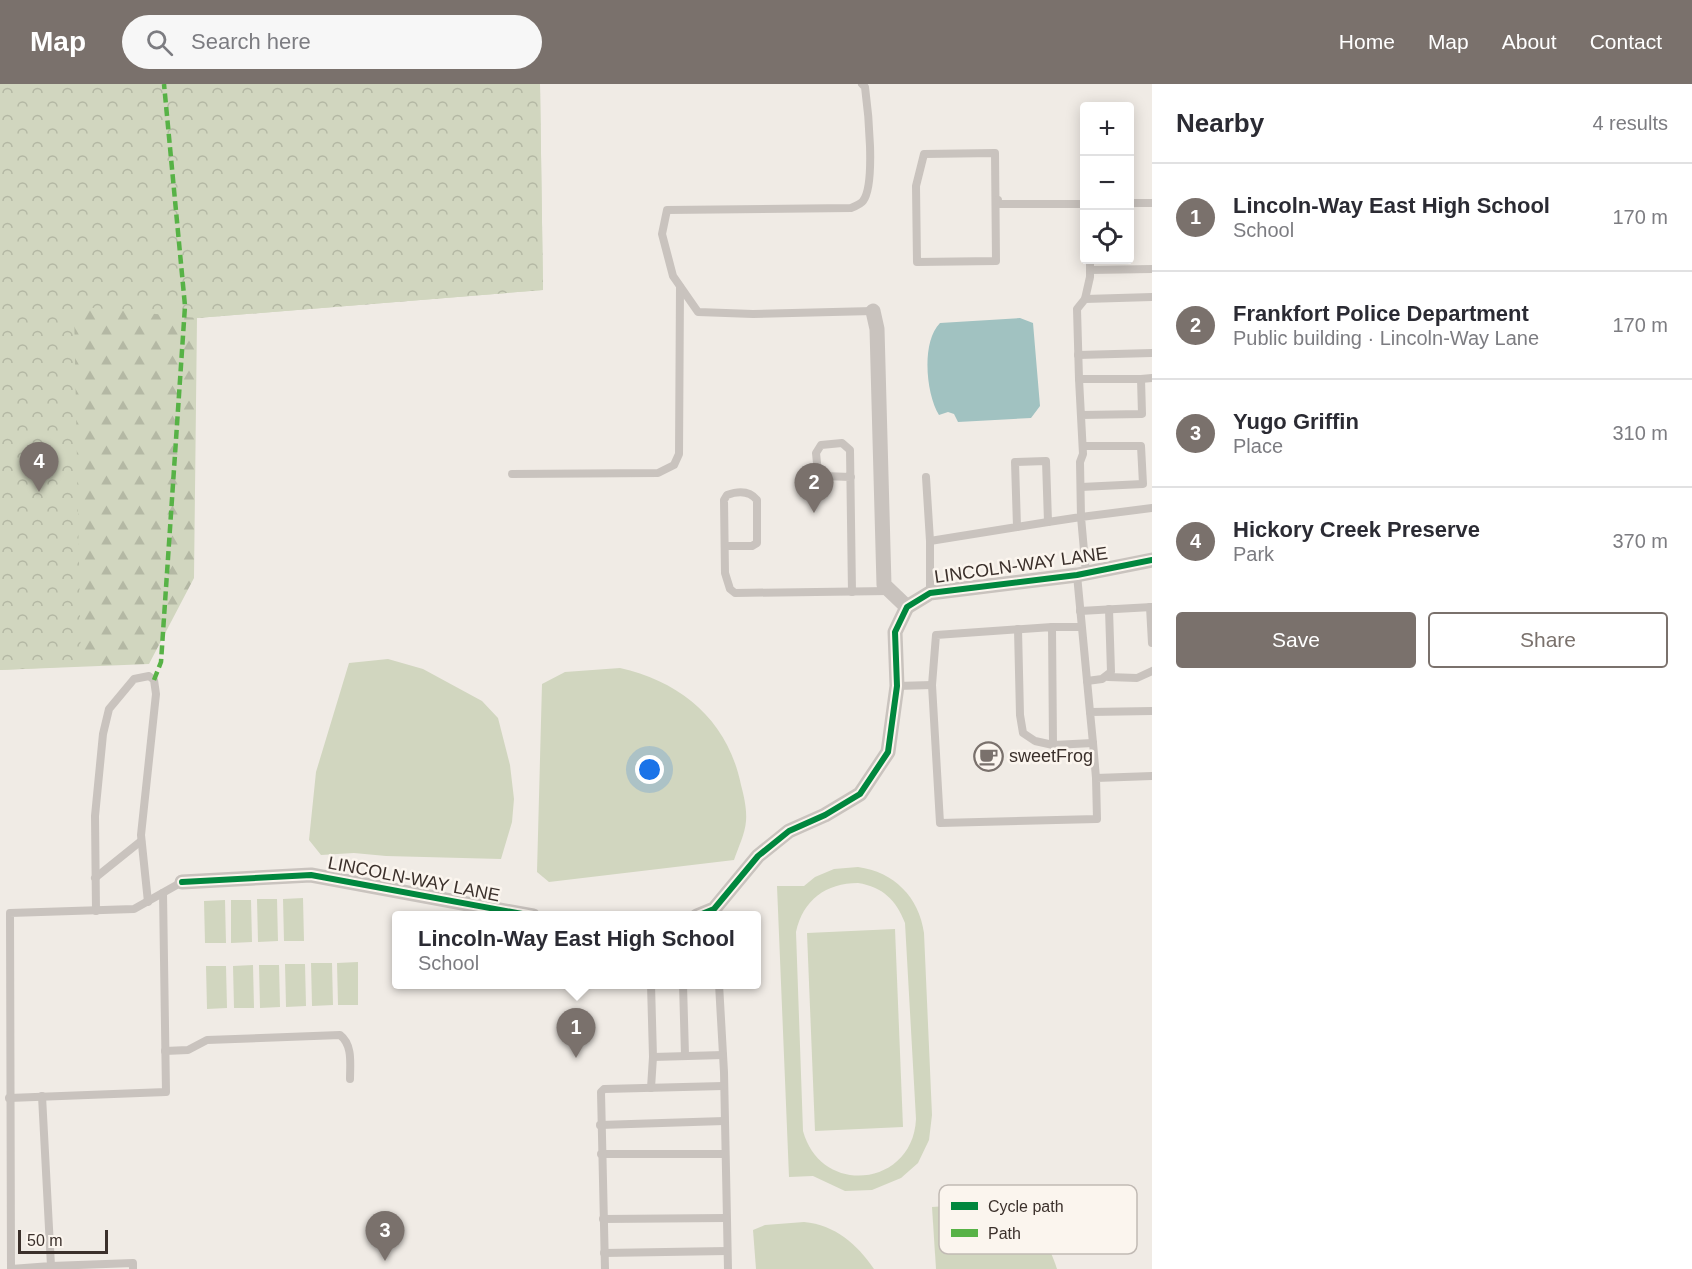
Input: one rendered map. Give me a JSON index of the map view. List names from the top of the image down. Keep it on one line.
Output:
{"streets":{"street":["LINCOLN-WAY LANE"]},"places":{"cafe":["sweetFrog"]},"legend":["Cycle path","Path"],"scale_bar":"50 m","page":{"header":"Map","search":"Search here","nav":["Home","Map","About","Contact"],"heading":["Nearby","4 results"],"map_buttons":["+","−"],"list":[{"mark":"1","name":"Lincoln-Way East High School","note":"School","value":"170 m"},{"mark":"2","name":"Frankfort Police Department","note":"Public building · Lincoln-Way Lane","value":"170 m"},{"mark":"3","name":"Yugo Griffin","note":"Place","value":"310 m"},{"mark":"4","name":"Hickory Creek Preserve","note":"Park","value":"370 m"}],"pins":["4","2","1","3"],"buttons":["Save","Share"],"popup":["Lincoln-Way East High School","School"],"scale":"50 m"}}
